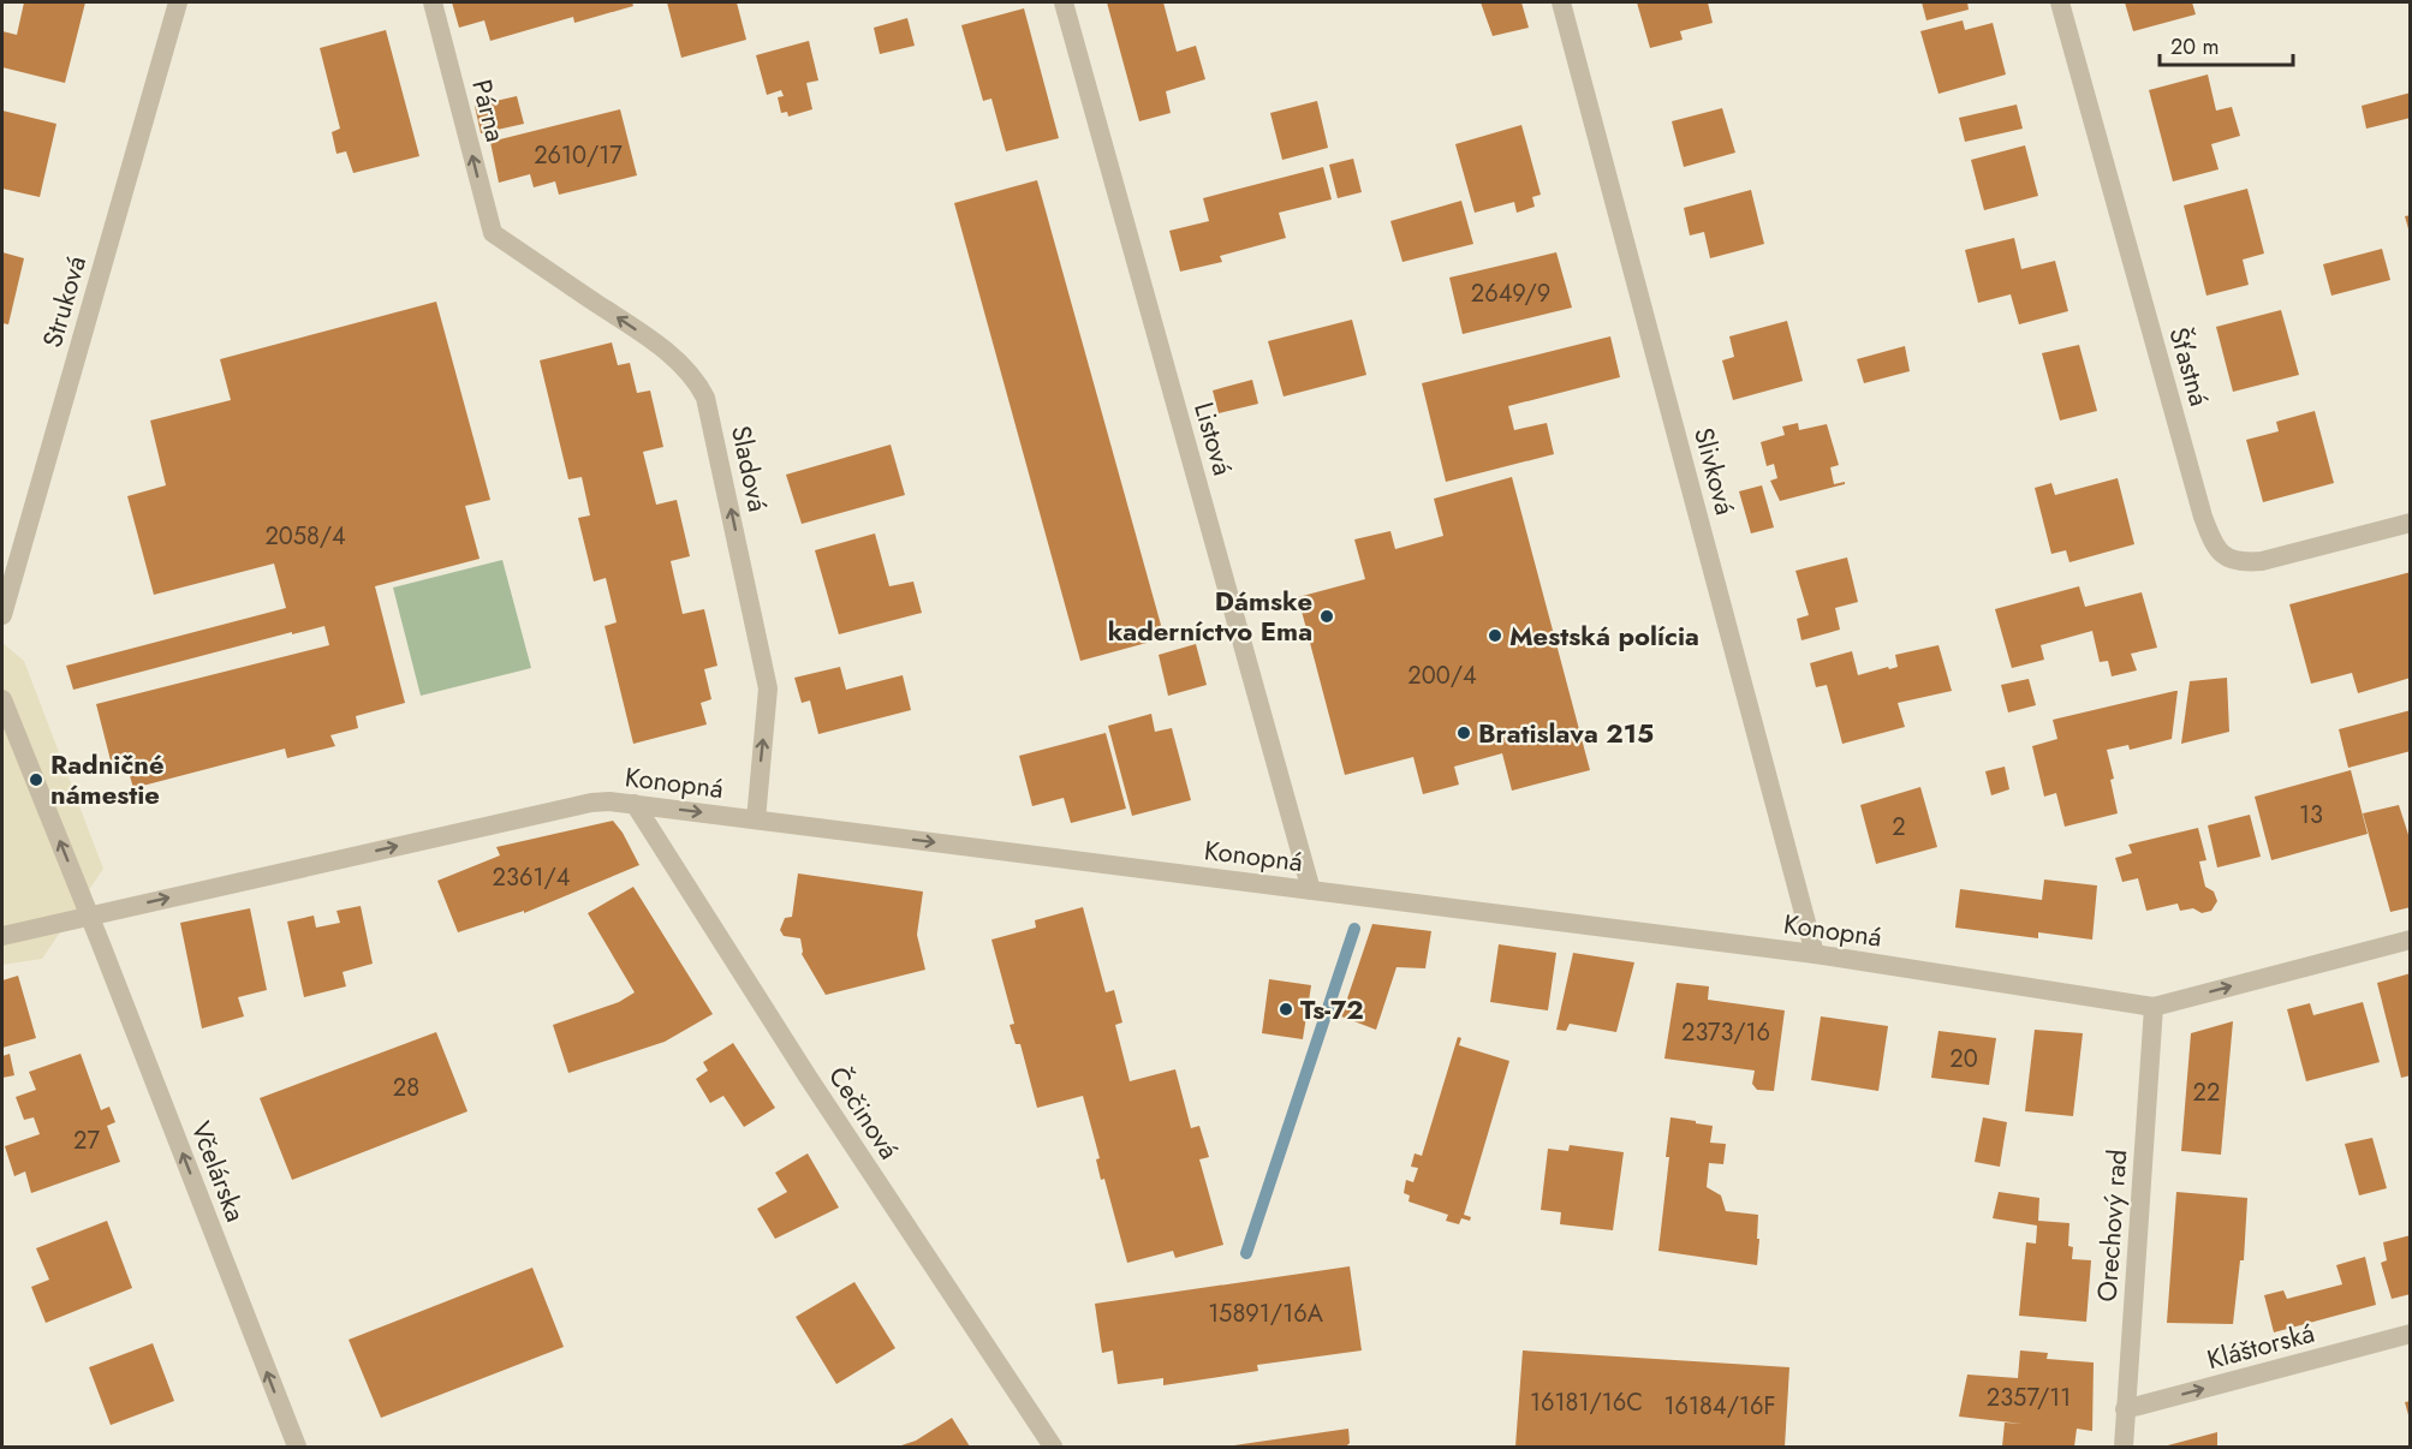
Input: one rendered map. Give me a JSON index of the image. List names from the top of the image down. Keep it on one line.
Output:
{"streets":{"street":["Párna","Struková","Šťastná","Listová","Sladová","Slivková","Konopná","Čečinová","Včelárska","Orechový rad","Kláštorská"]},"crossings":[["Párna","Sladová"],["Listová","Konopná"],["Sladová","Konopná"],["Slivková","Konopná"],["Konopná","Čečinová"],["Konopná","Včelárska"],["Konopná","Orechový rad"],["Orechový rad","Kláštorská"]],"one_way":["Párna","Sladová","Konopná","Včelárska","Kláštorská"],"places":["Dámske kaderníctvo Ema","Mestská polícia","Bratislava 215","Radničné námestie","Ts-72"],"house_numbers":["2610/17","2649/9","2058/4","200/4","13","2","2361/4","2373/16","20","28","22","27","15891/16A","2357/11","16181/16C","16184/16F"],"scale_bar":"20 m"}
